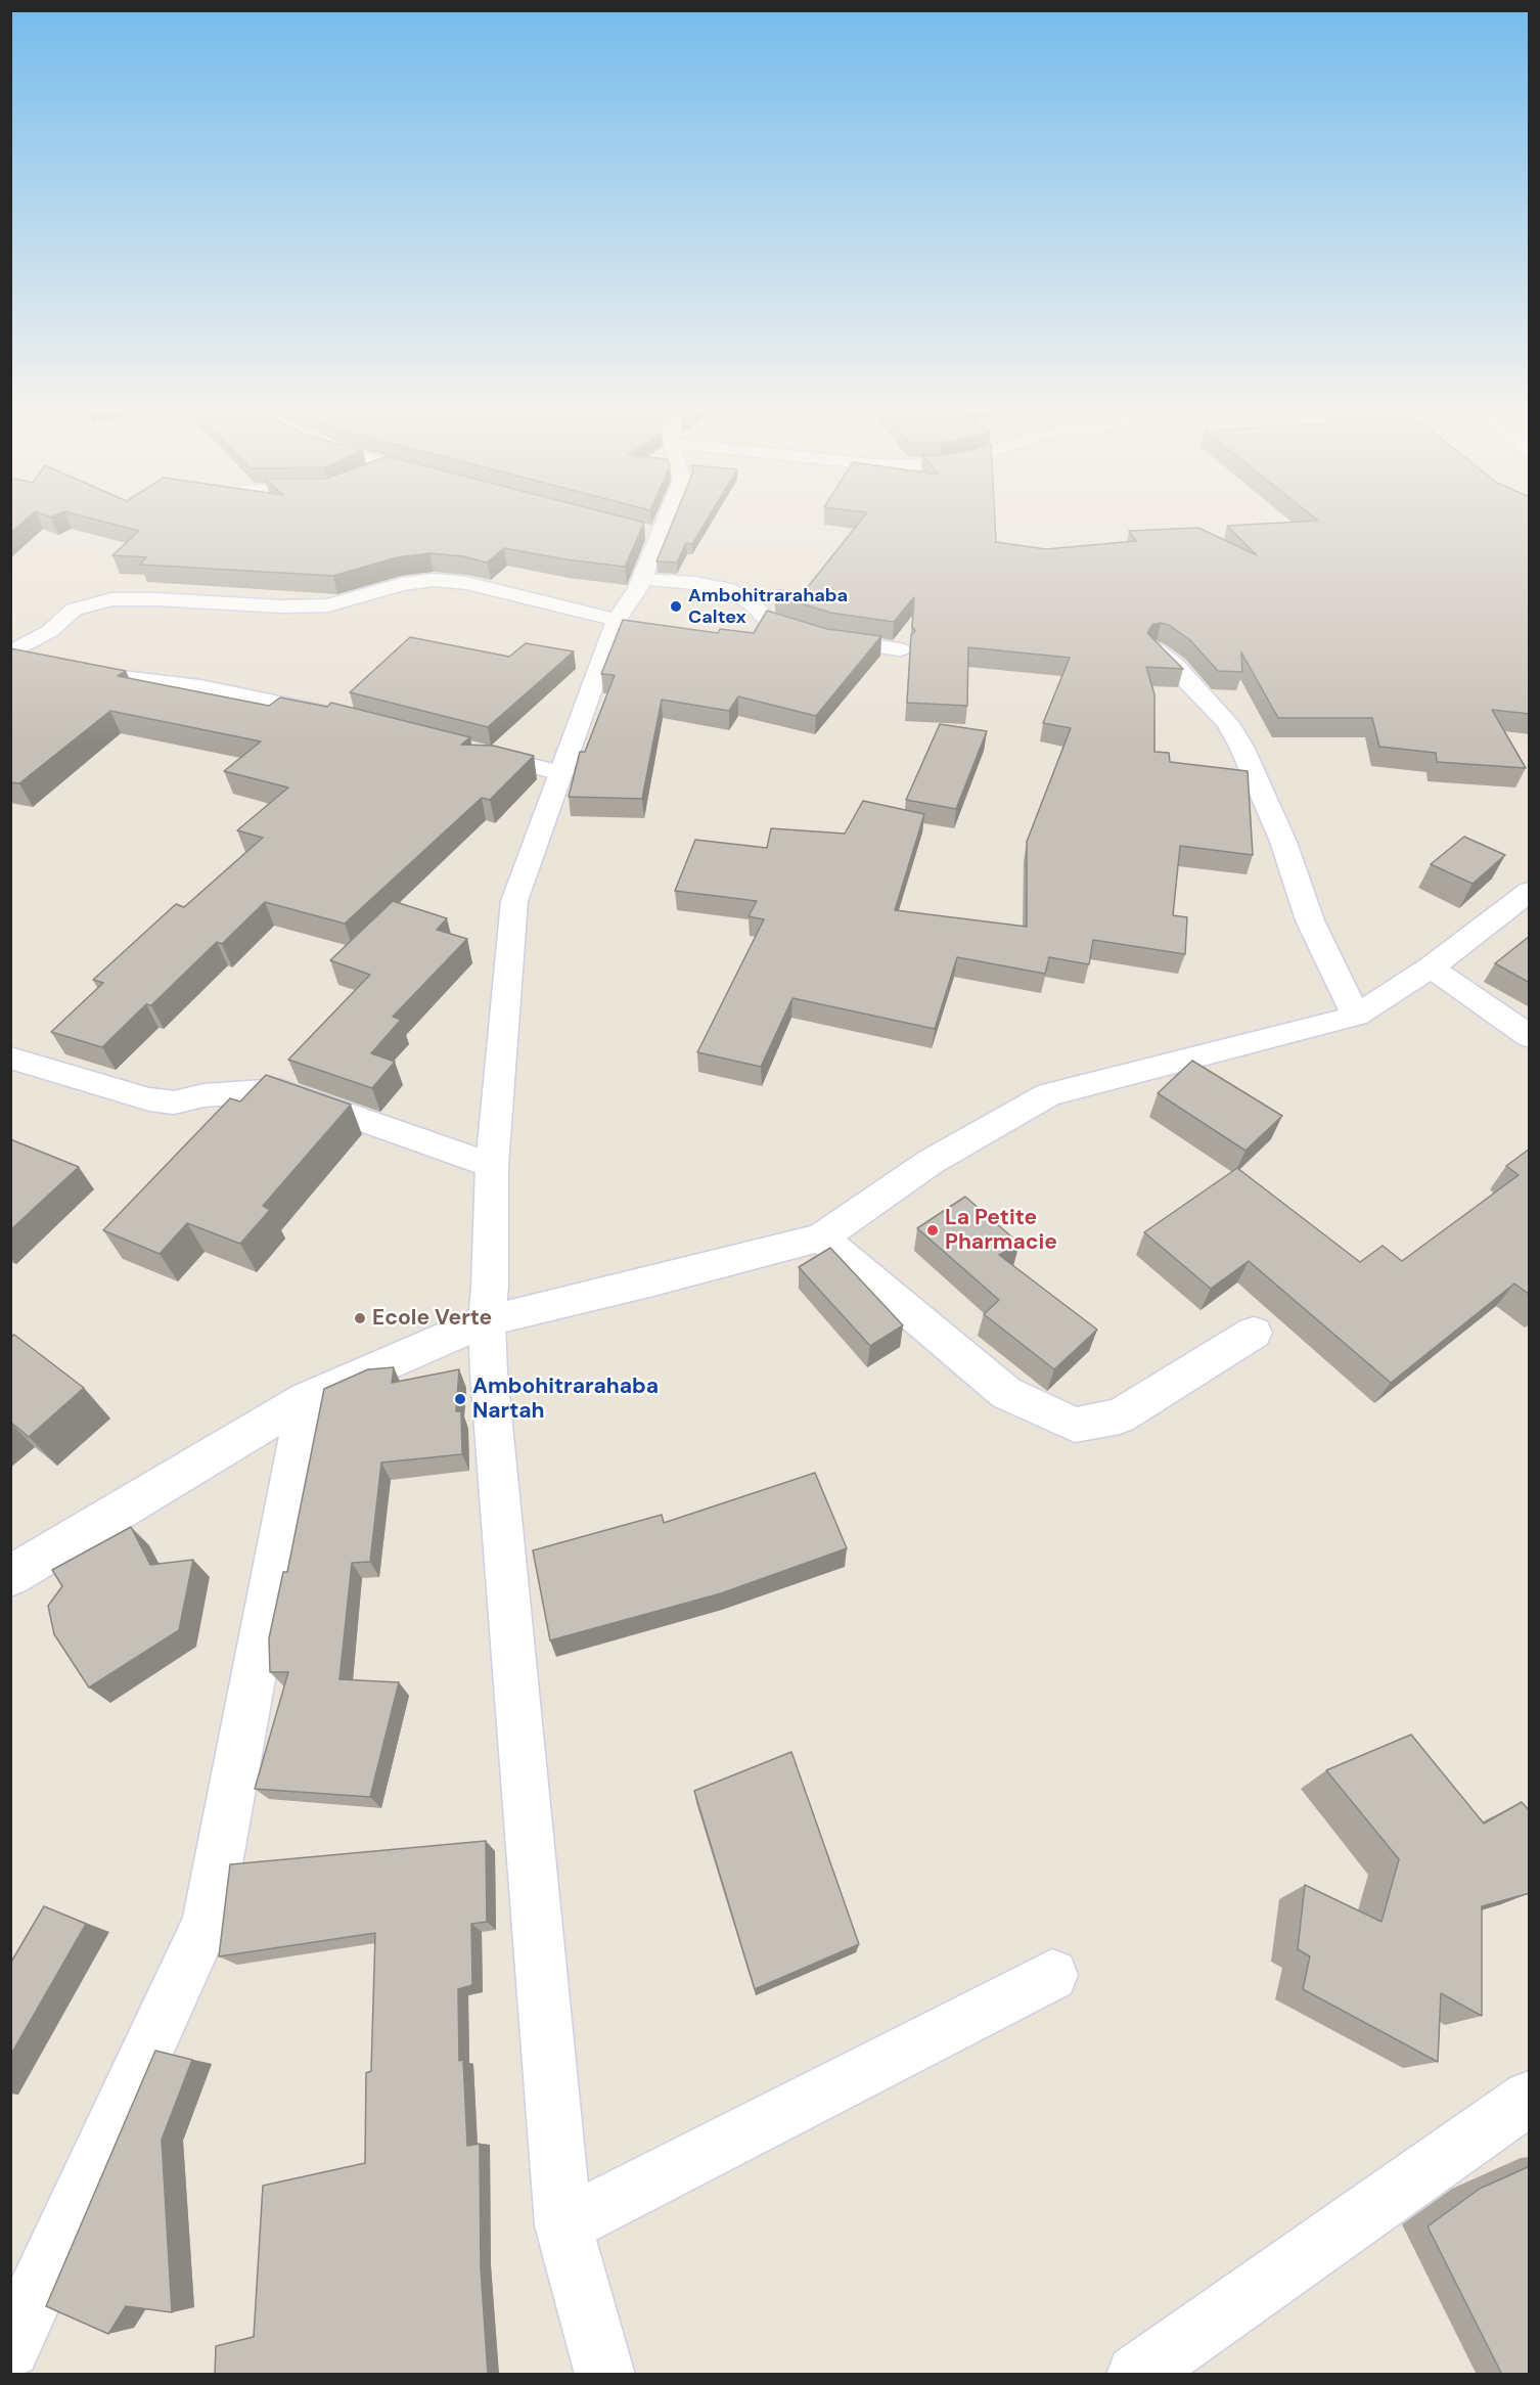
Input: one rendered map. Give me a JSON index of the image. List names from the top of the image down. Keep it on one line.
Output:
{"places":["Ambohitrarahaba Caltex","La Petite Pharmacie","Ecole Verte","Ambohitrarahaba Nartah"]}
